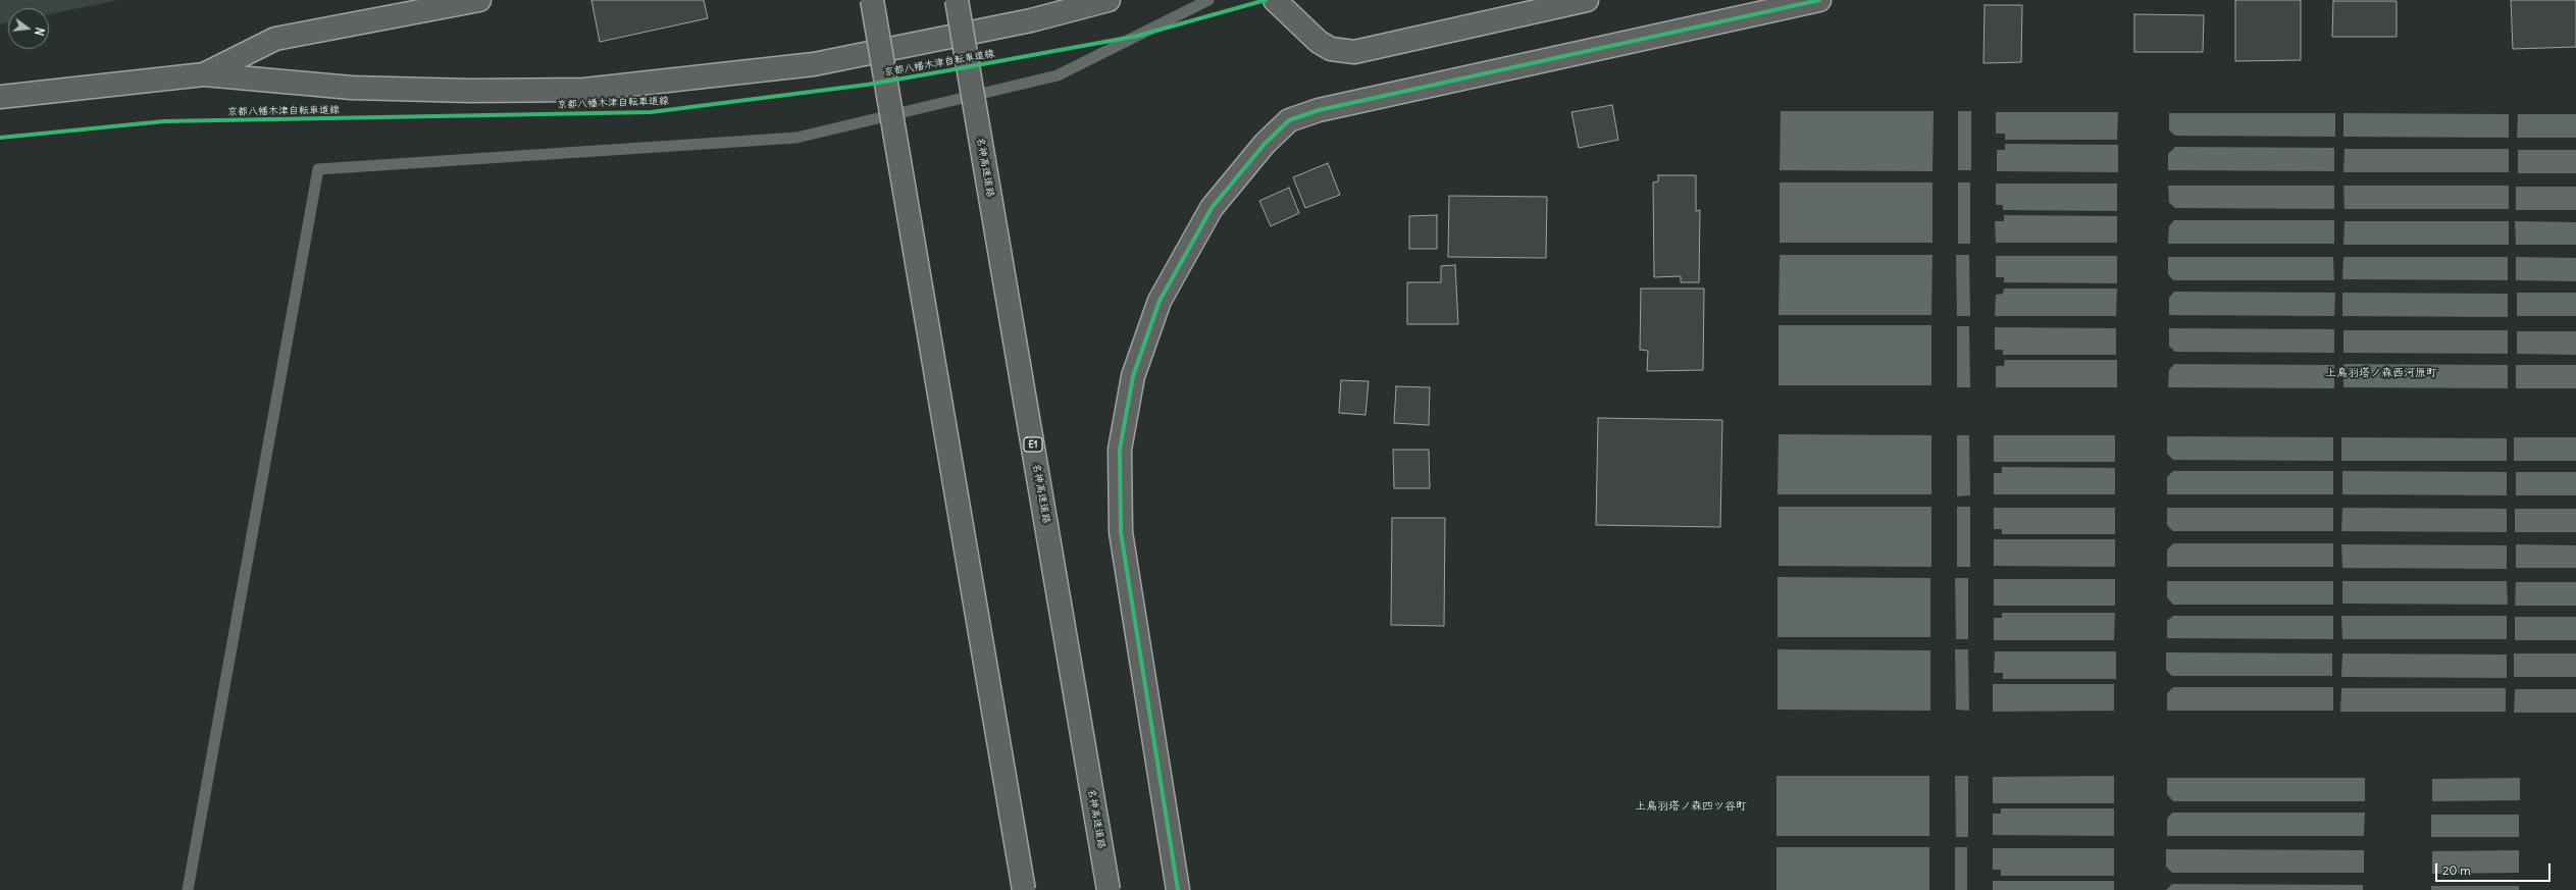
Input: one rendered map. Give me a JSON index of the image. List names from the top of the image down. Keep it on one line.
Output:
{"streets":{"main road":["名神高速道路","E1"],"cycle path":["京都八幡木津自転車道線"]},"districts":["上鳥羽塔ノ森西河原町","上鳥羽塔ノ森四ツ谷町"],"scale_bar":"20 m","north":"right"}
